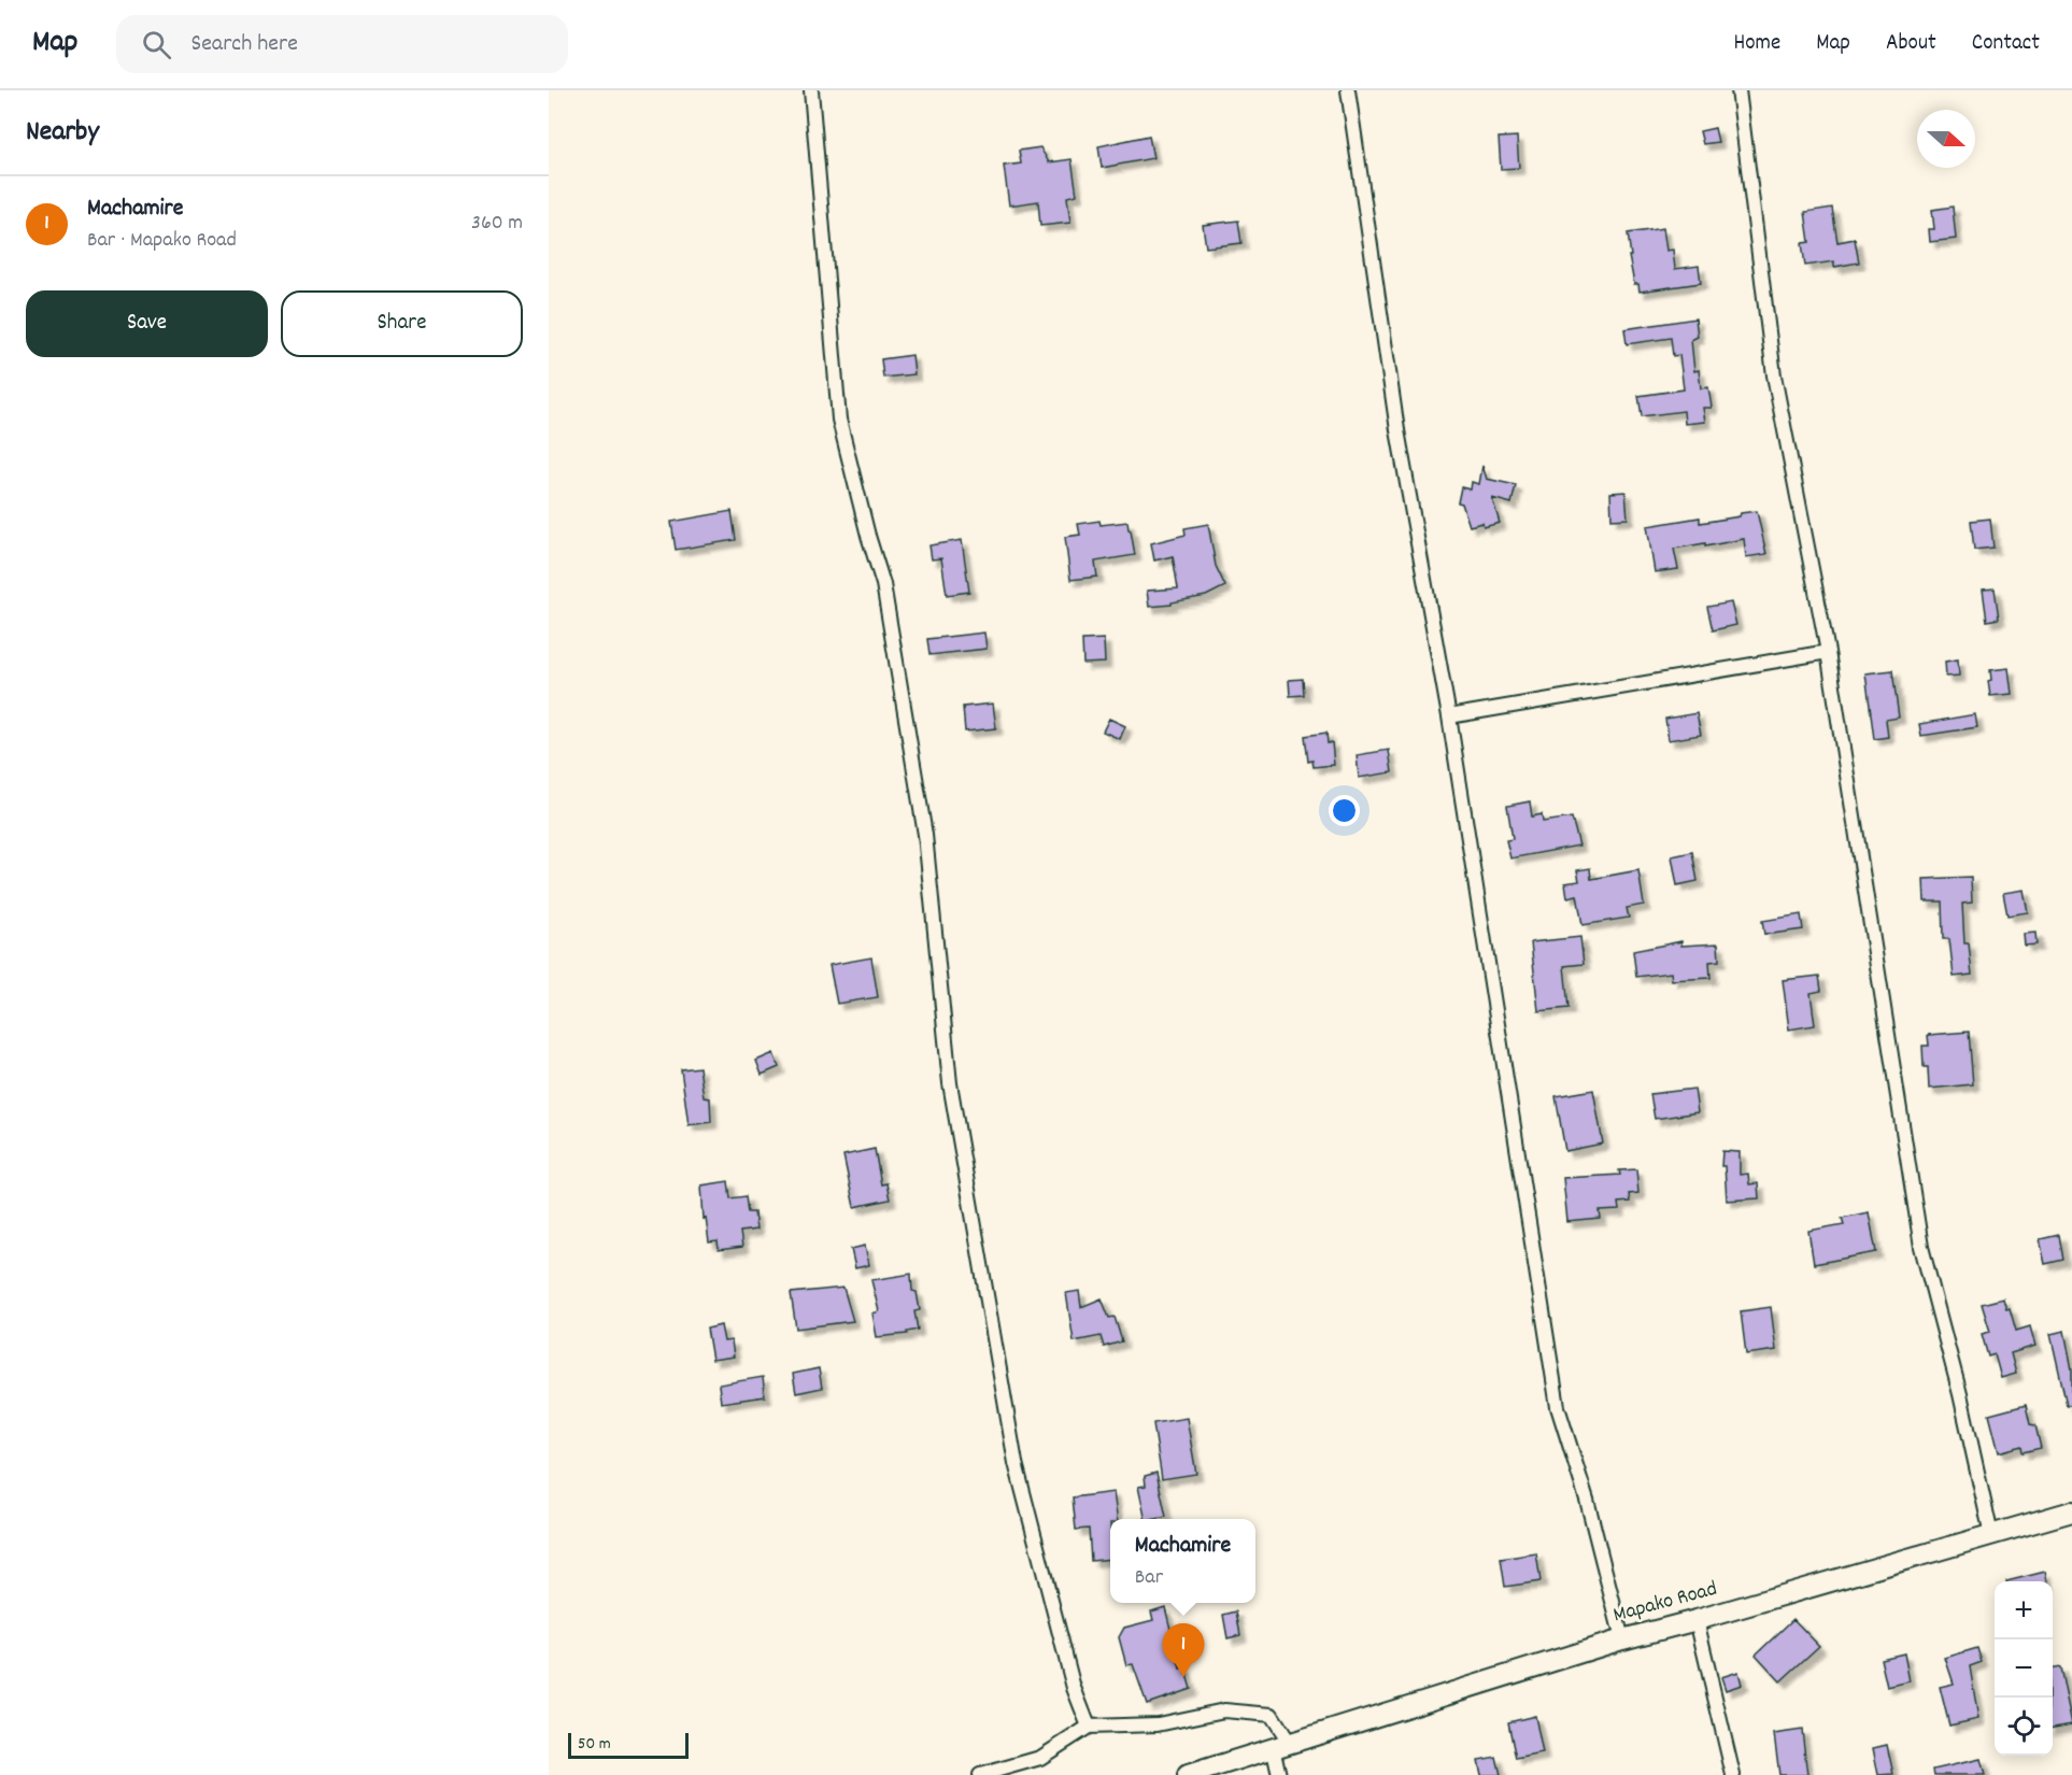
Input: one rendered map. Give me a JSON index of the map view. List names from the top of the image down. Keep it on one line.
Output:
{"streets":{"street":["Mapako Road"]},"scale_bar":"50 m","north":"right","page":{"header":"Map","search":"Search here","nav":["Home","Map","About","Contact"],"heading":"Nearby","list":[{"mark":"1","name":"Machamire","note":"Bar · Mapako Road","value":"360 m"}],"buttons":["Save","Share"],"popup":["Machamire","Bar"],"map_buttons":["+","−"],"pins":"1","scale":"50 m"}}
